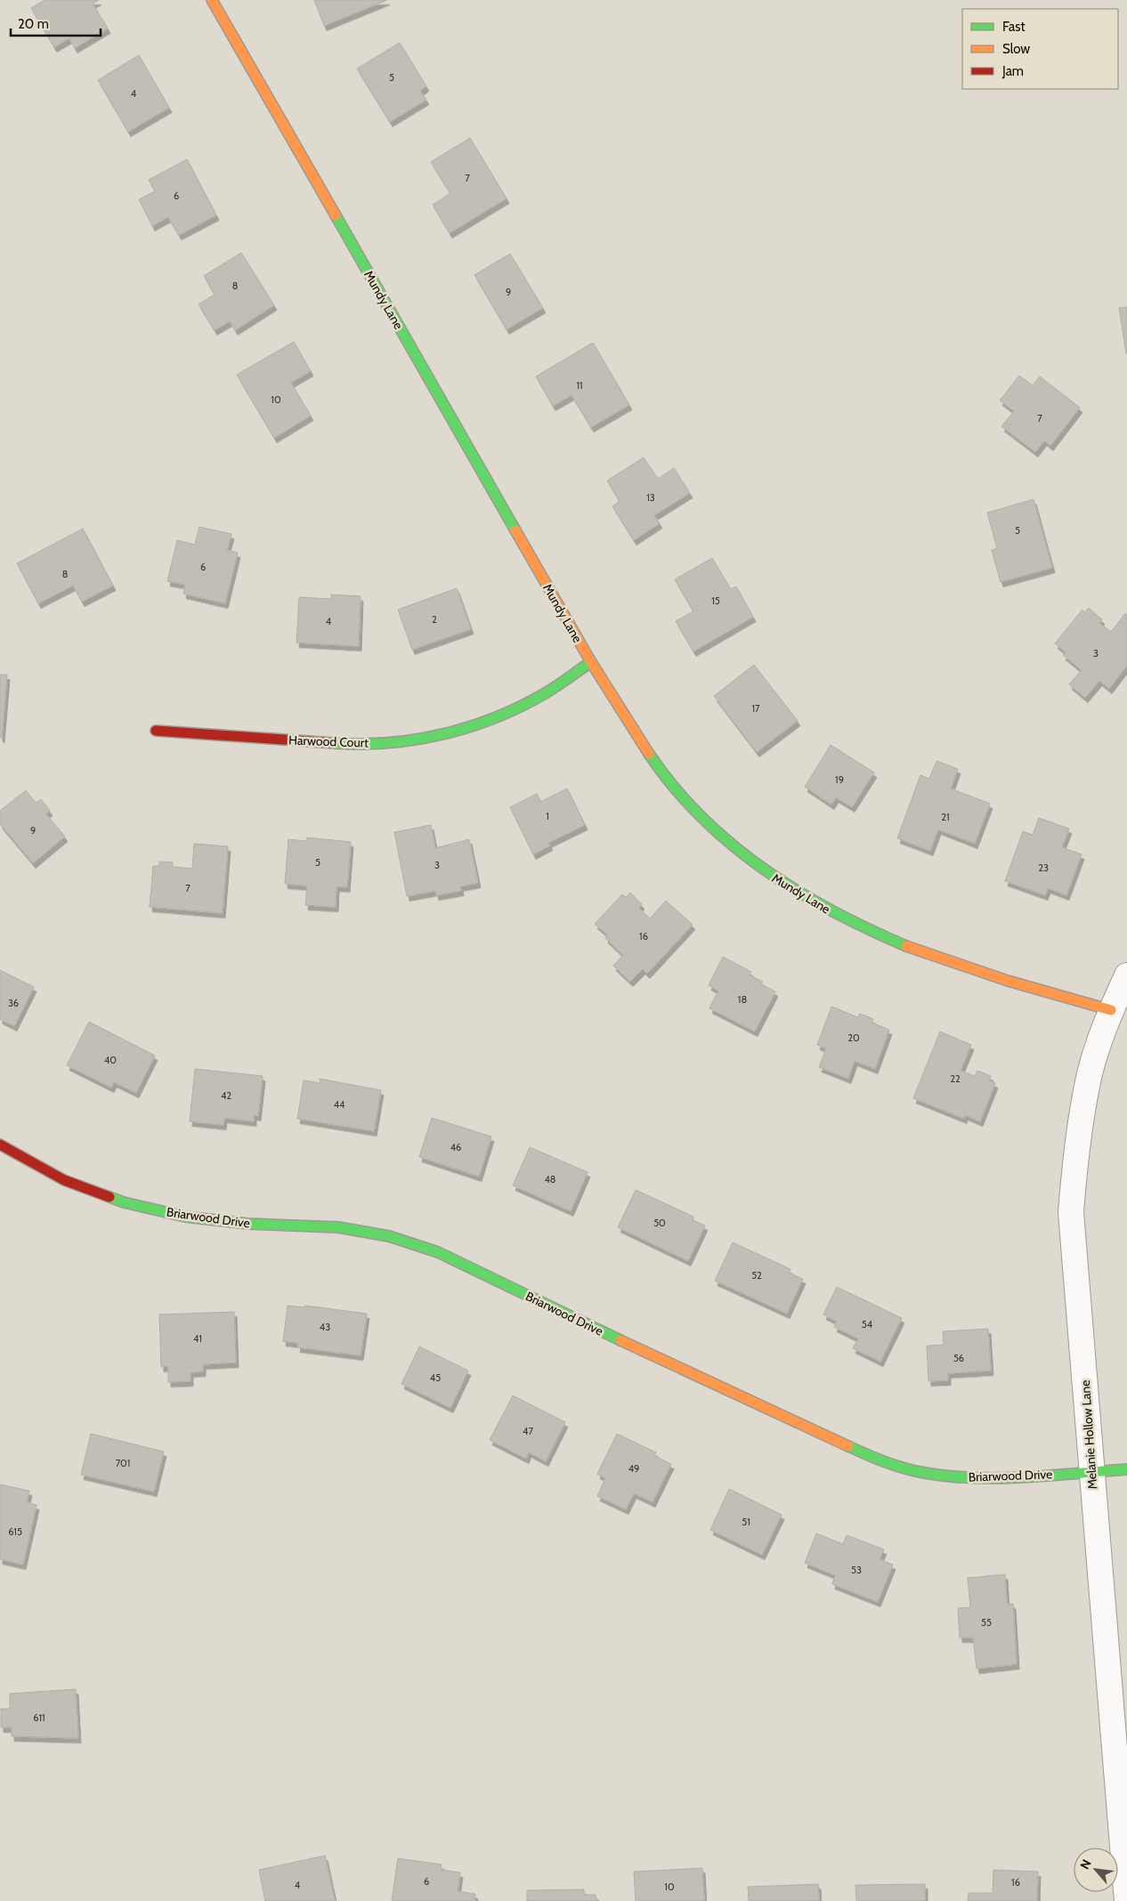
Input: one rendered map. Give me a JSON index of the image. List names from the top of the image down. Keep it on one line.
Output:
{"streets":{"street":["Mundy Lane","Harwood Court","Briarwood Drive","Melanie Hollow Lane"]},"crossings":[["Mundy Lane","Harwood Court"],["Mundy Lane","Melanie Hollow Lane"],["Briarwood Drive","Melanie Hollow Lane"]],"house_numbers":["5","4","7","6","8","9","11","10","7","13","5","6","8","15","2","4","3","17","19","1","21","9","5","3","23","7","16","18","36","20","40","22","42","44","46","48","50","52","54","43","41","56","45","47","701","49","51","615","53","55","611","6","16","4","10"],"legend":["Fast","Slow","Jam"],"scale_bar":"20 m","north":"top left"}
